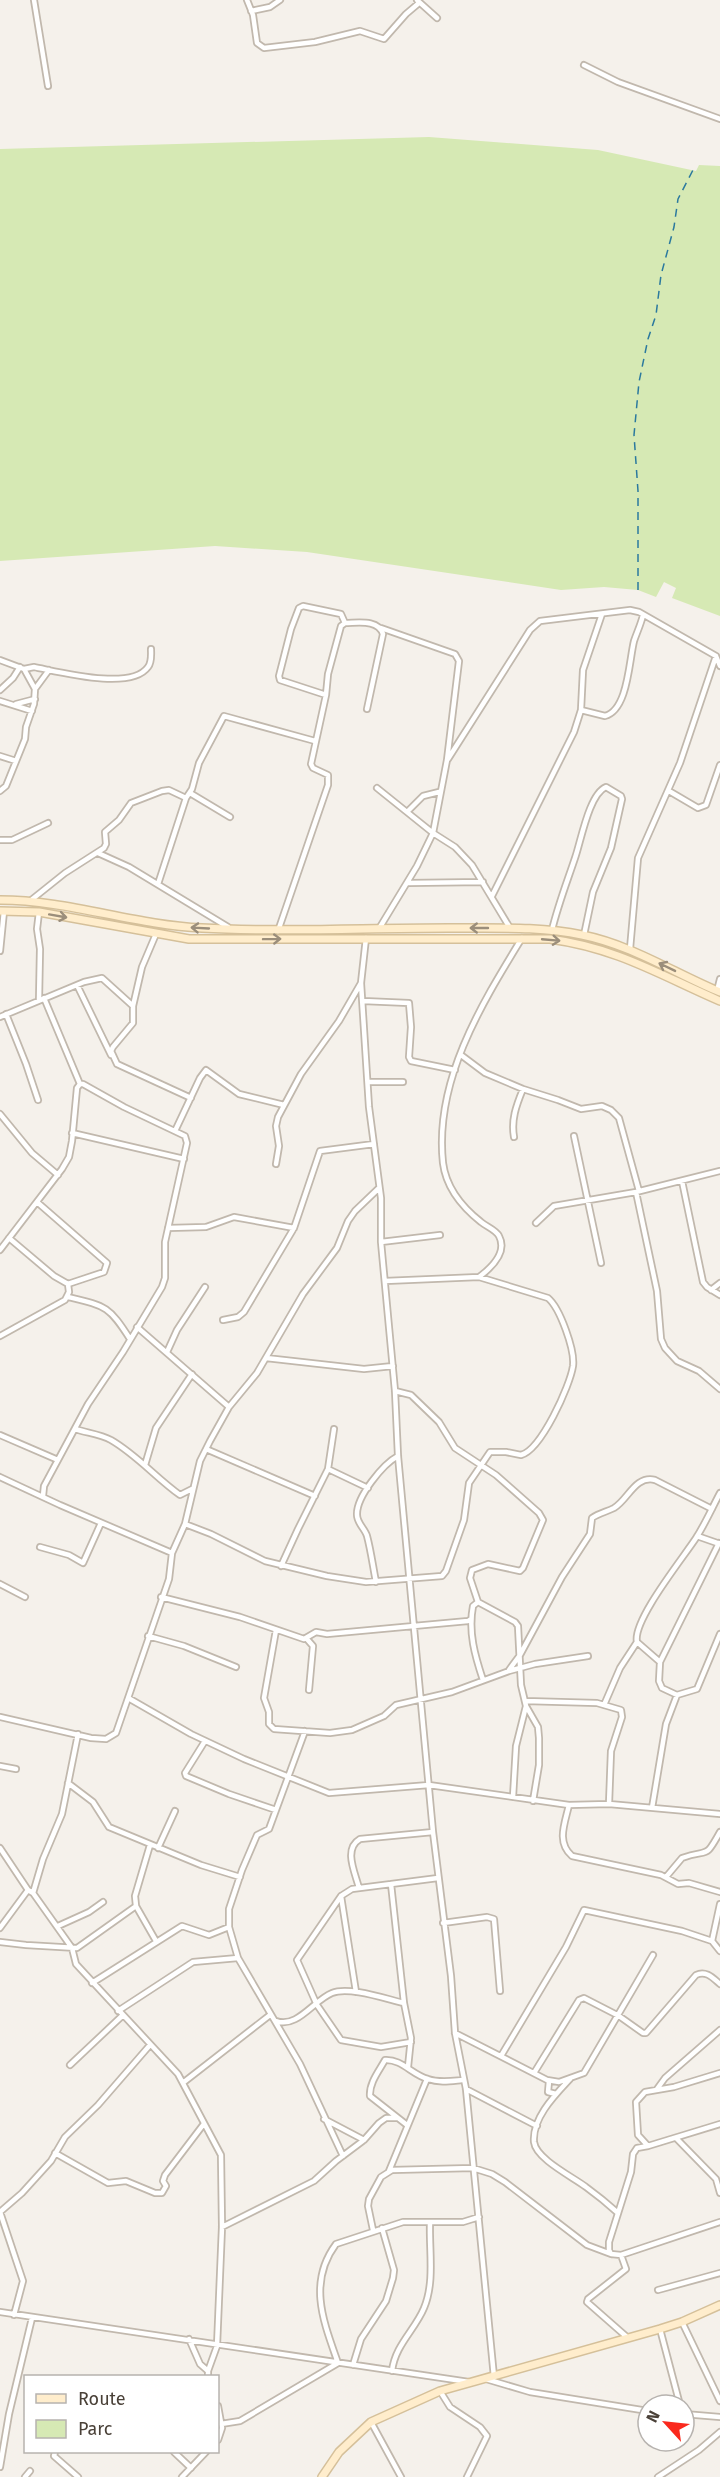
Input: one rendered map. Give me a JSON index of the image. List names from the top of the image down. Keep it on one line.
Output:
{"legend":["Route","Parc"],"north":"top left"}
